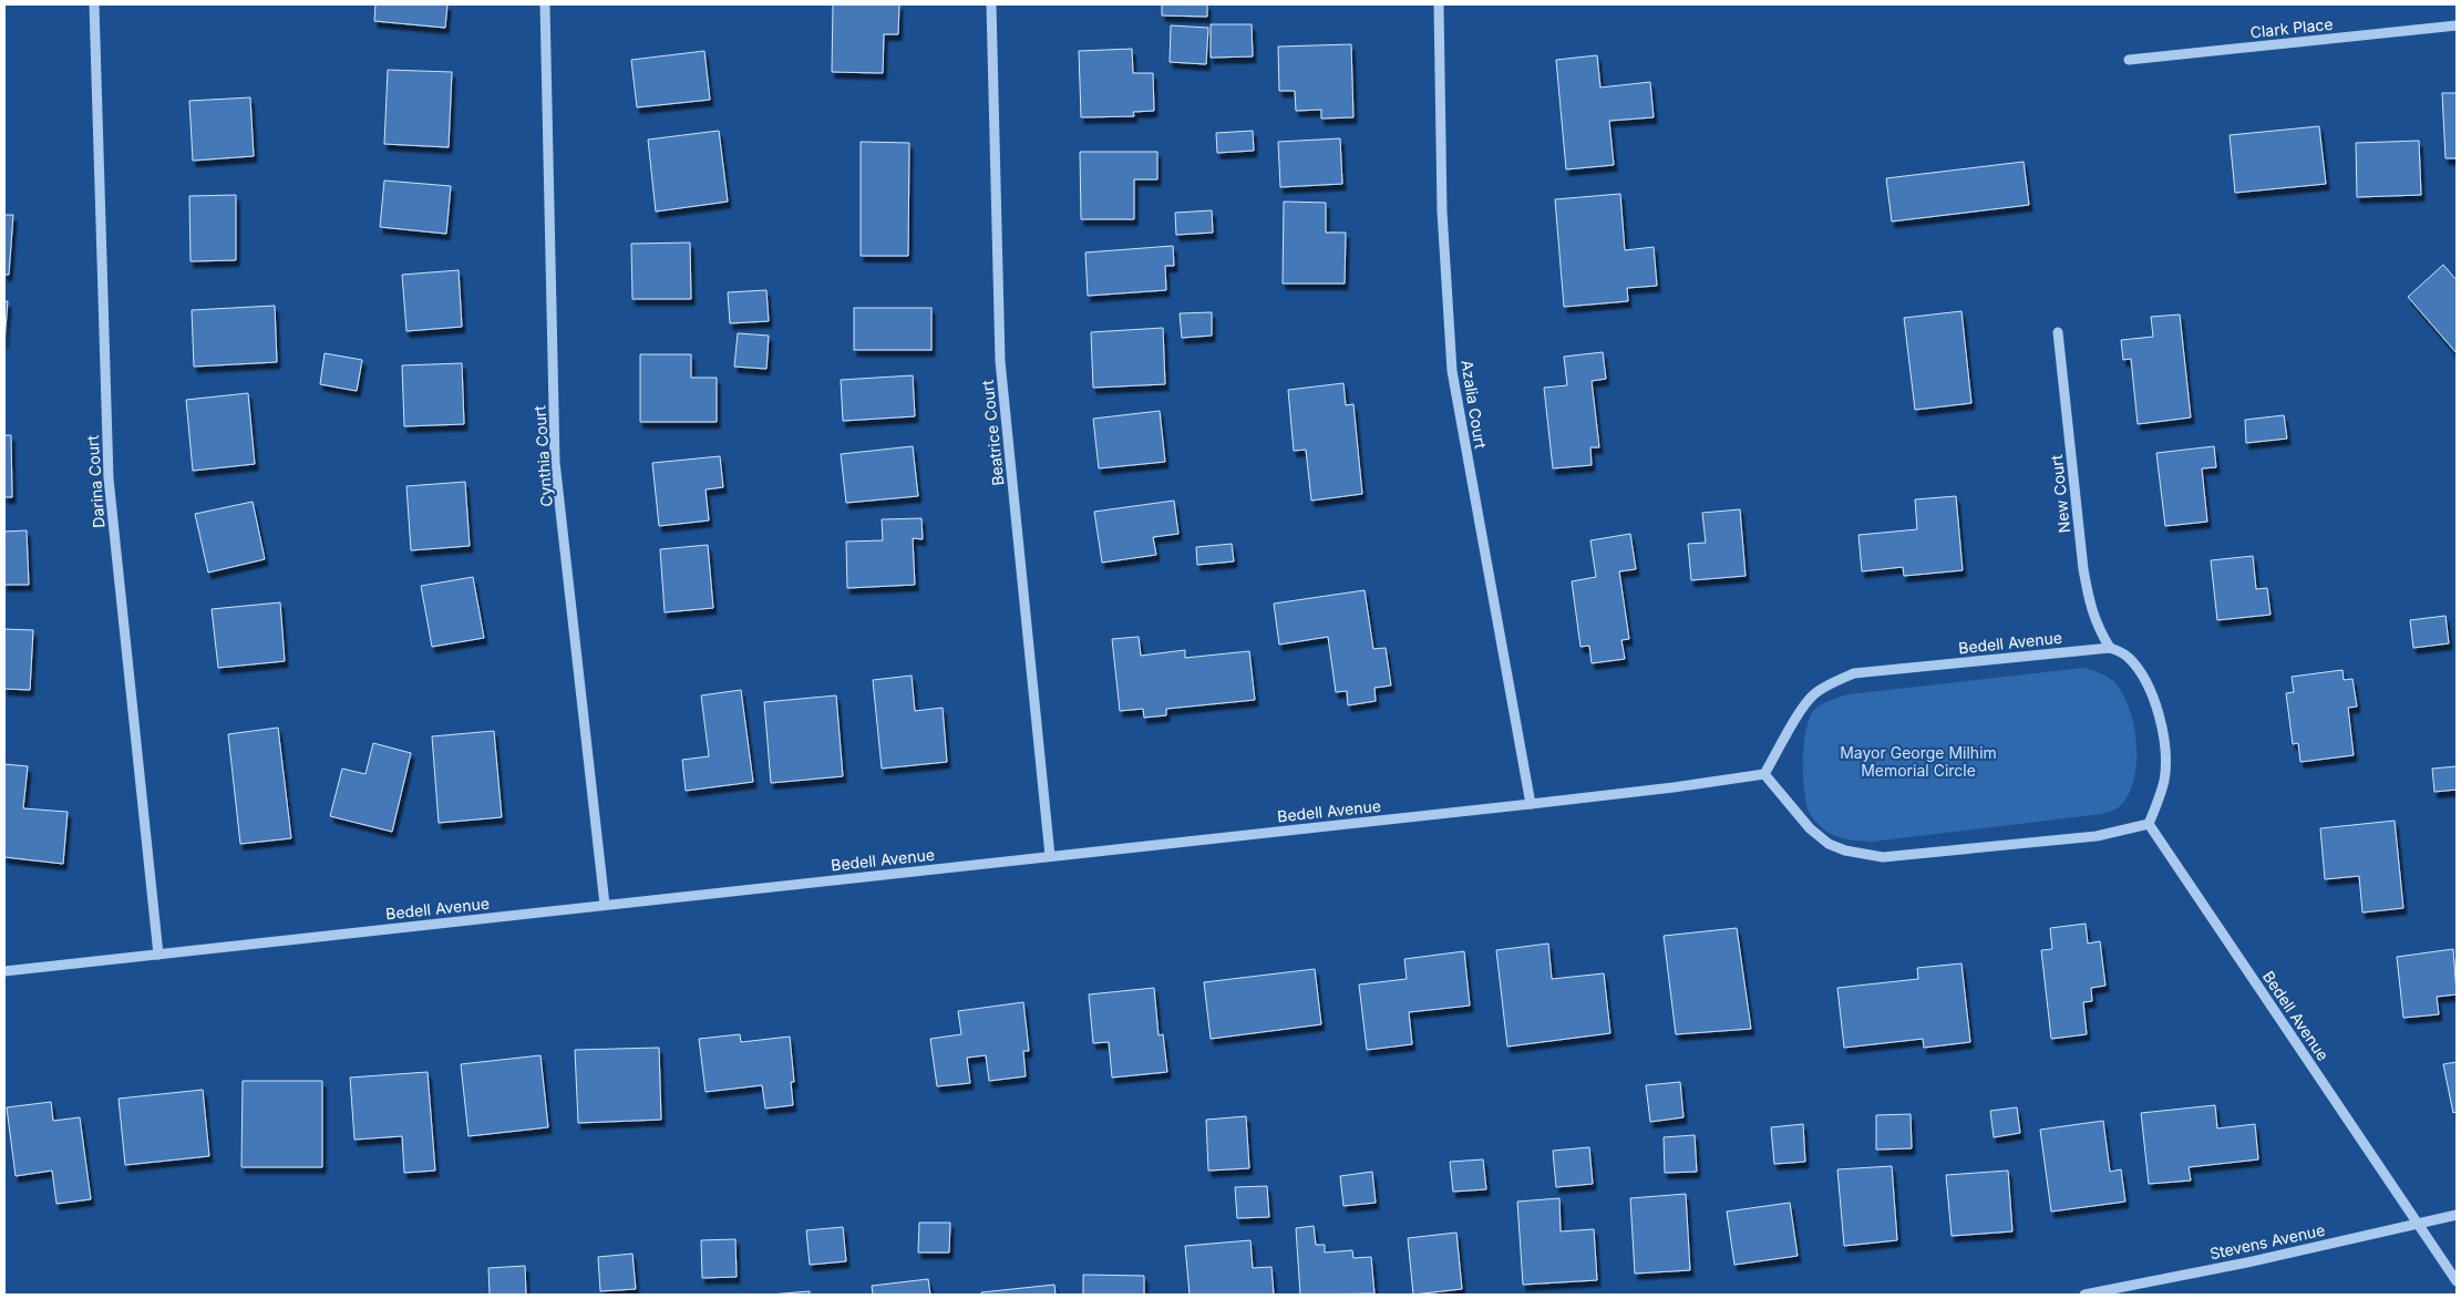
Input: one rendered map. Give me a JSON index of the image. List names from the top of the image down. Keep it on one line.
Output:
{"streets":{"street":["Clark Place","Azalia Court","Beatrice Court","Cynthia Court","Darina Court","New Court","Bedell Avenue","Stevens Avenue"]},"crossings":[["Azalia Court","Bedell Avenue"],["Beatrice Court","Bedell Avenue"],["Cynthia Court","Bedell Avenue"],["Darina Court","Bedell Avenue"],["New Court","Bedell Avenue"],["Bedell Avenue","Stevens Avenue"]],"parks":["Mayor George Milhim Memorial Circle"]}
